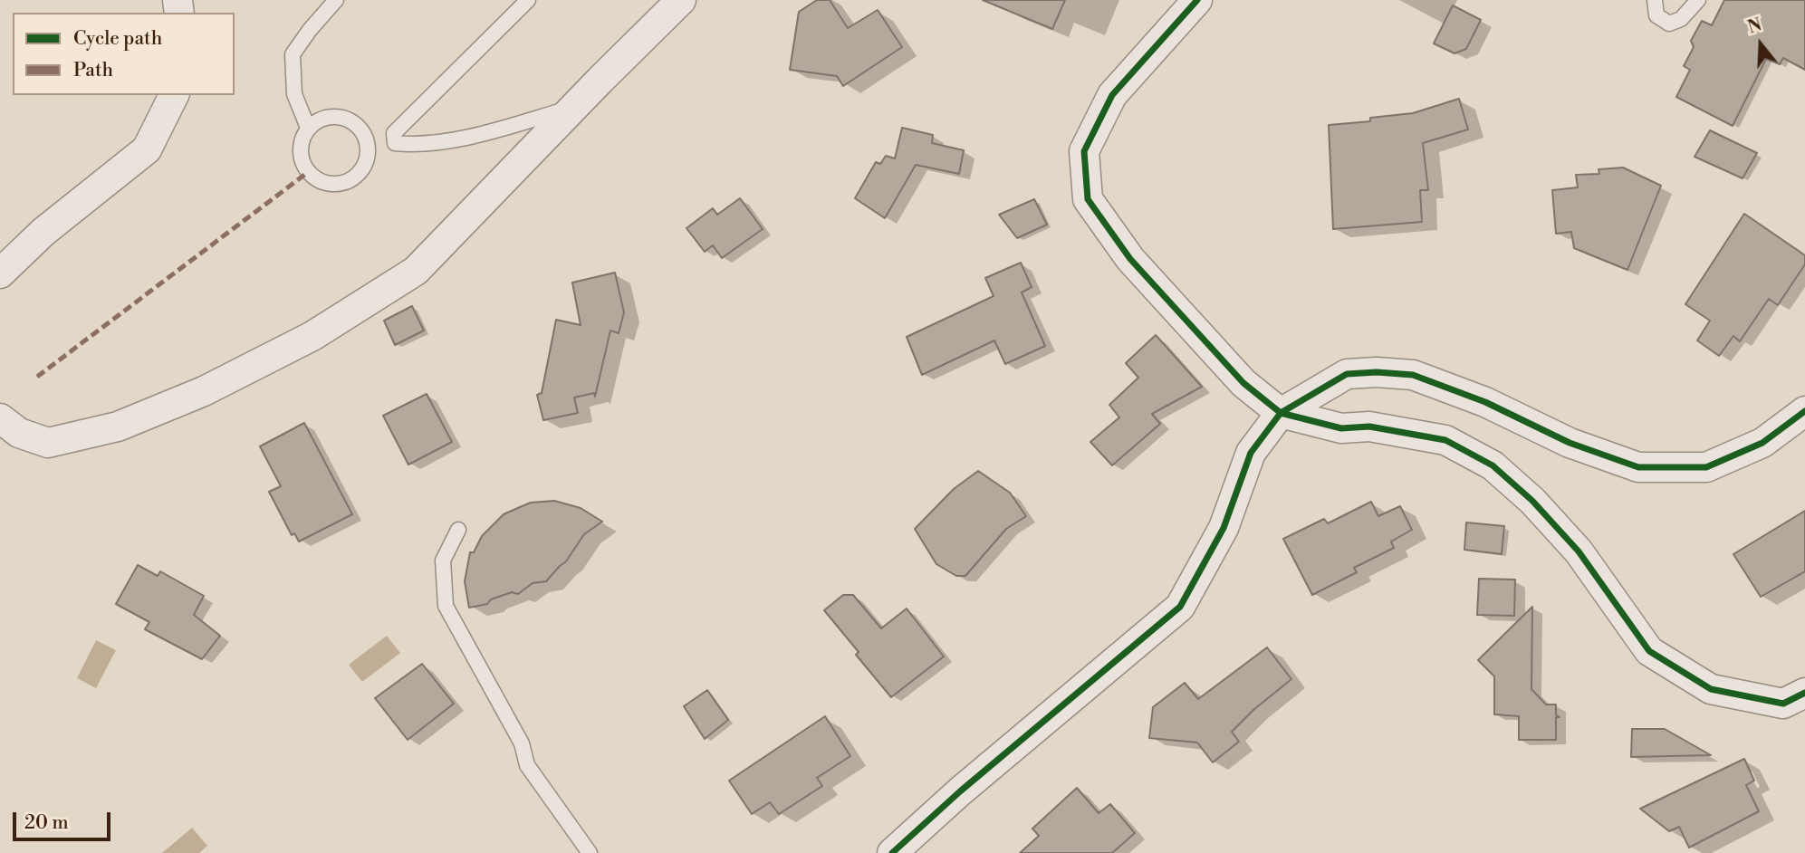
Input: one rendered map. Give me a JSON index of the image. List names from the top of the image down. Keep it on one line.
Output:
{"legend":["Cycle path","Path"],"scale_bar":"20 m","north":"top"}
